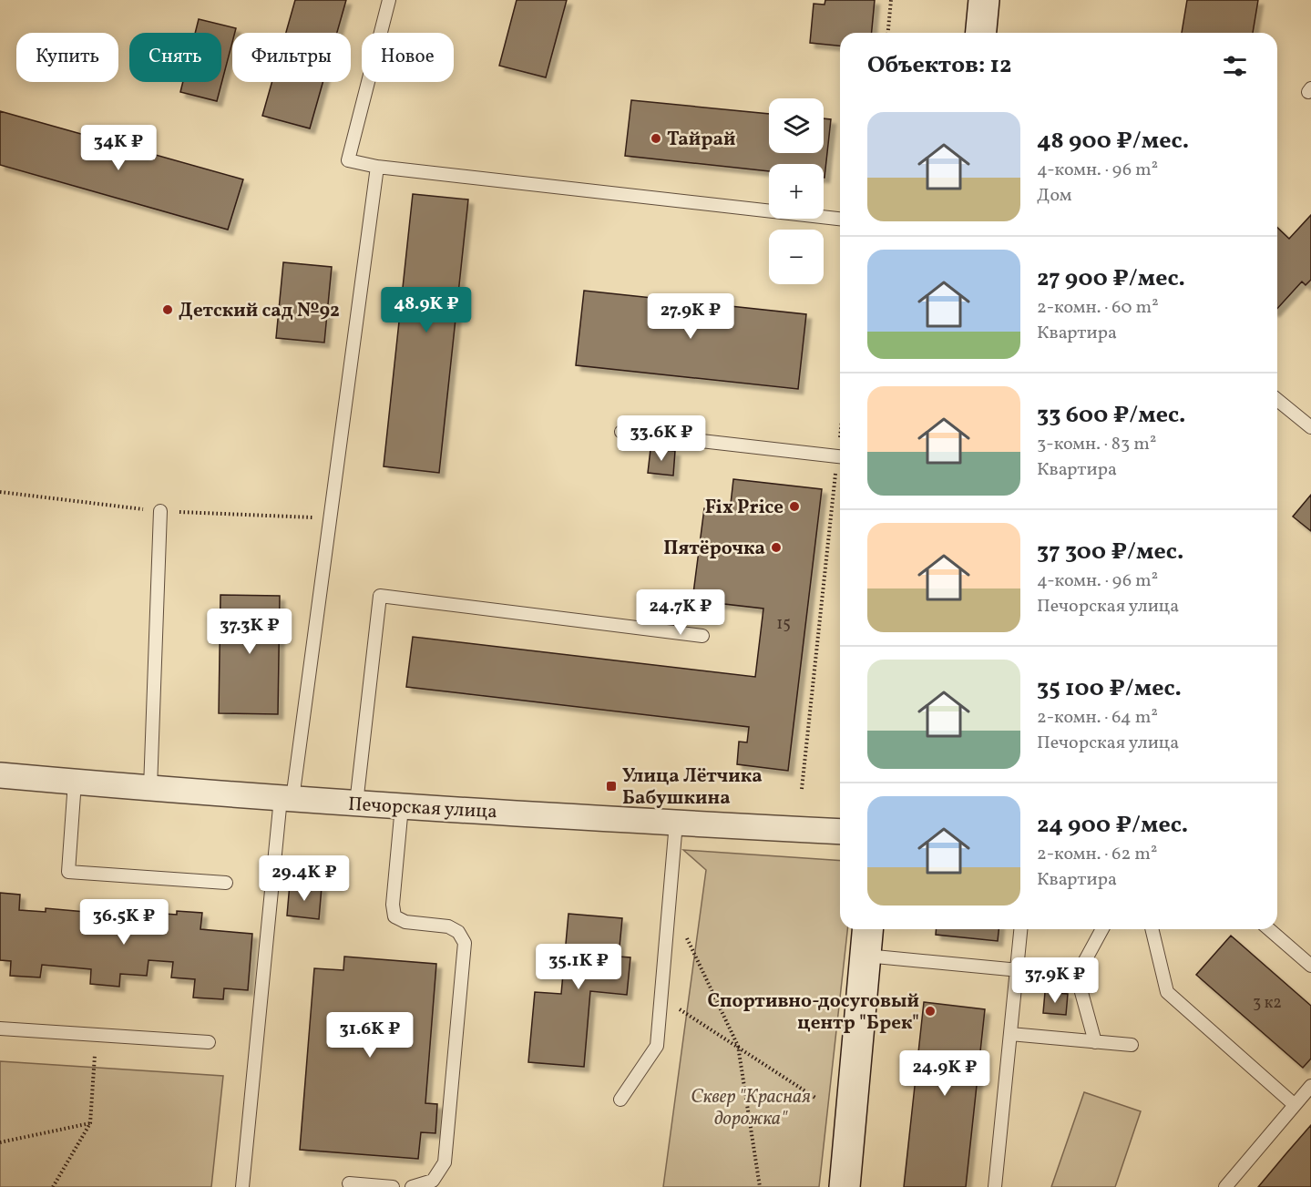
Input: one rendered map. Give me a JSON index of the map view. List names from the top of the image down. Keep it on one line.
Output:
{"streets":{"street":["Печорская улица"]},"parks":["Сквер \"Красная дорожка\""],"places":{"other":["Тайрай","Детский сад №92","Fix Price","Пятёрочка","Спортивно-досуговый центр \"Брек\""],"transit":["Улица Лётчика Бабушкина"]},"house_numbers":["15","3 к2"],"page":{"chip":["Купить","Снять","Фильтры","Новое"],"heading":"Объектов: 12","map_buttons":["+","−"],"list":[{"name":"48 900 ₽/мес.","note":"4-комн. · 96 m² · Дом"},{"name":"27 900 ₽/мес.","note":"2-комн. · 60 m² · Квартира"},{"name":"33 600 ₽/мес.","note":"3-комн. · 83 m² · Квартира"},{"name":"37 300 ₽/мес.","note":"4-комн. · 96 m² · Печорская улица"},{"name":"35 100 ₽/мес.","note":"2-комн. · 64 m² · Печорская улица"},{"name":"24 900 ₽/мес.","note":"2-комн. · 62 m² · Квартира"}],"price":["34K ₽","48.9K ₽","27.9K ₽","33.6K ₽","24.7K ₽","37.3K ₽","29.4K ₽","36.5K ₽","35.1K ₽","37.9K ₽","31.6K ₽","24.9K ₽"]}}
